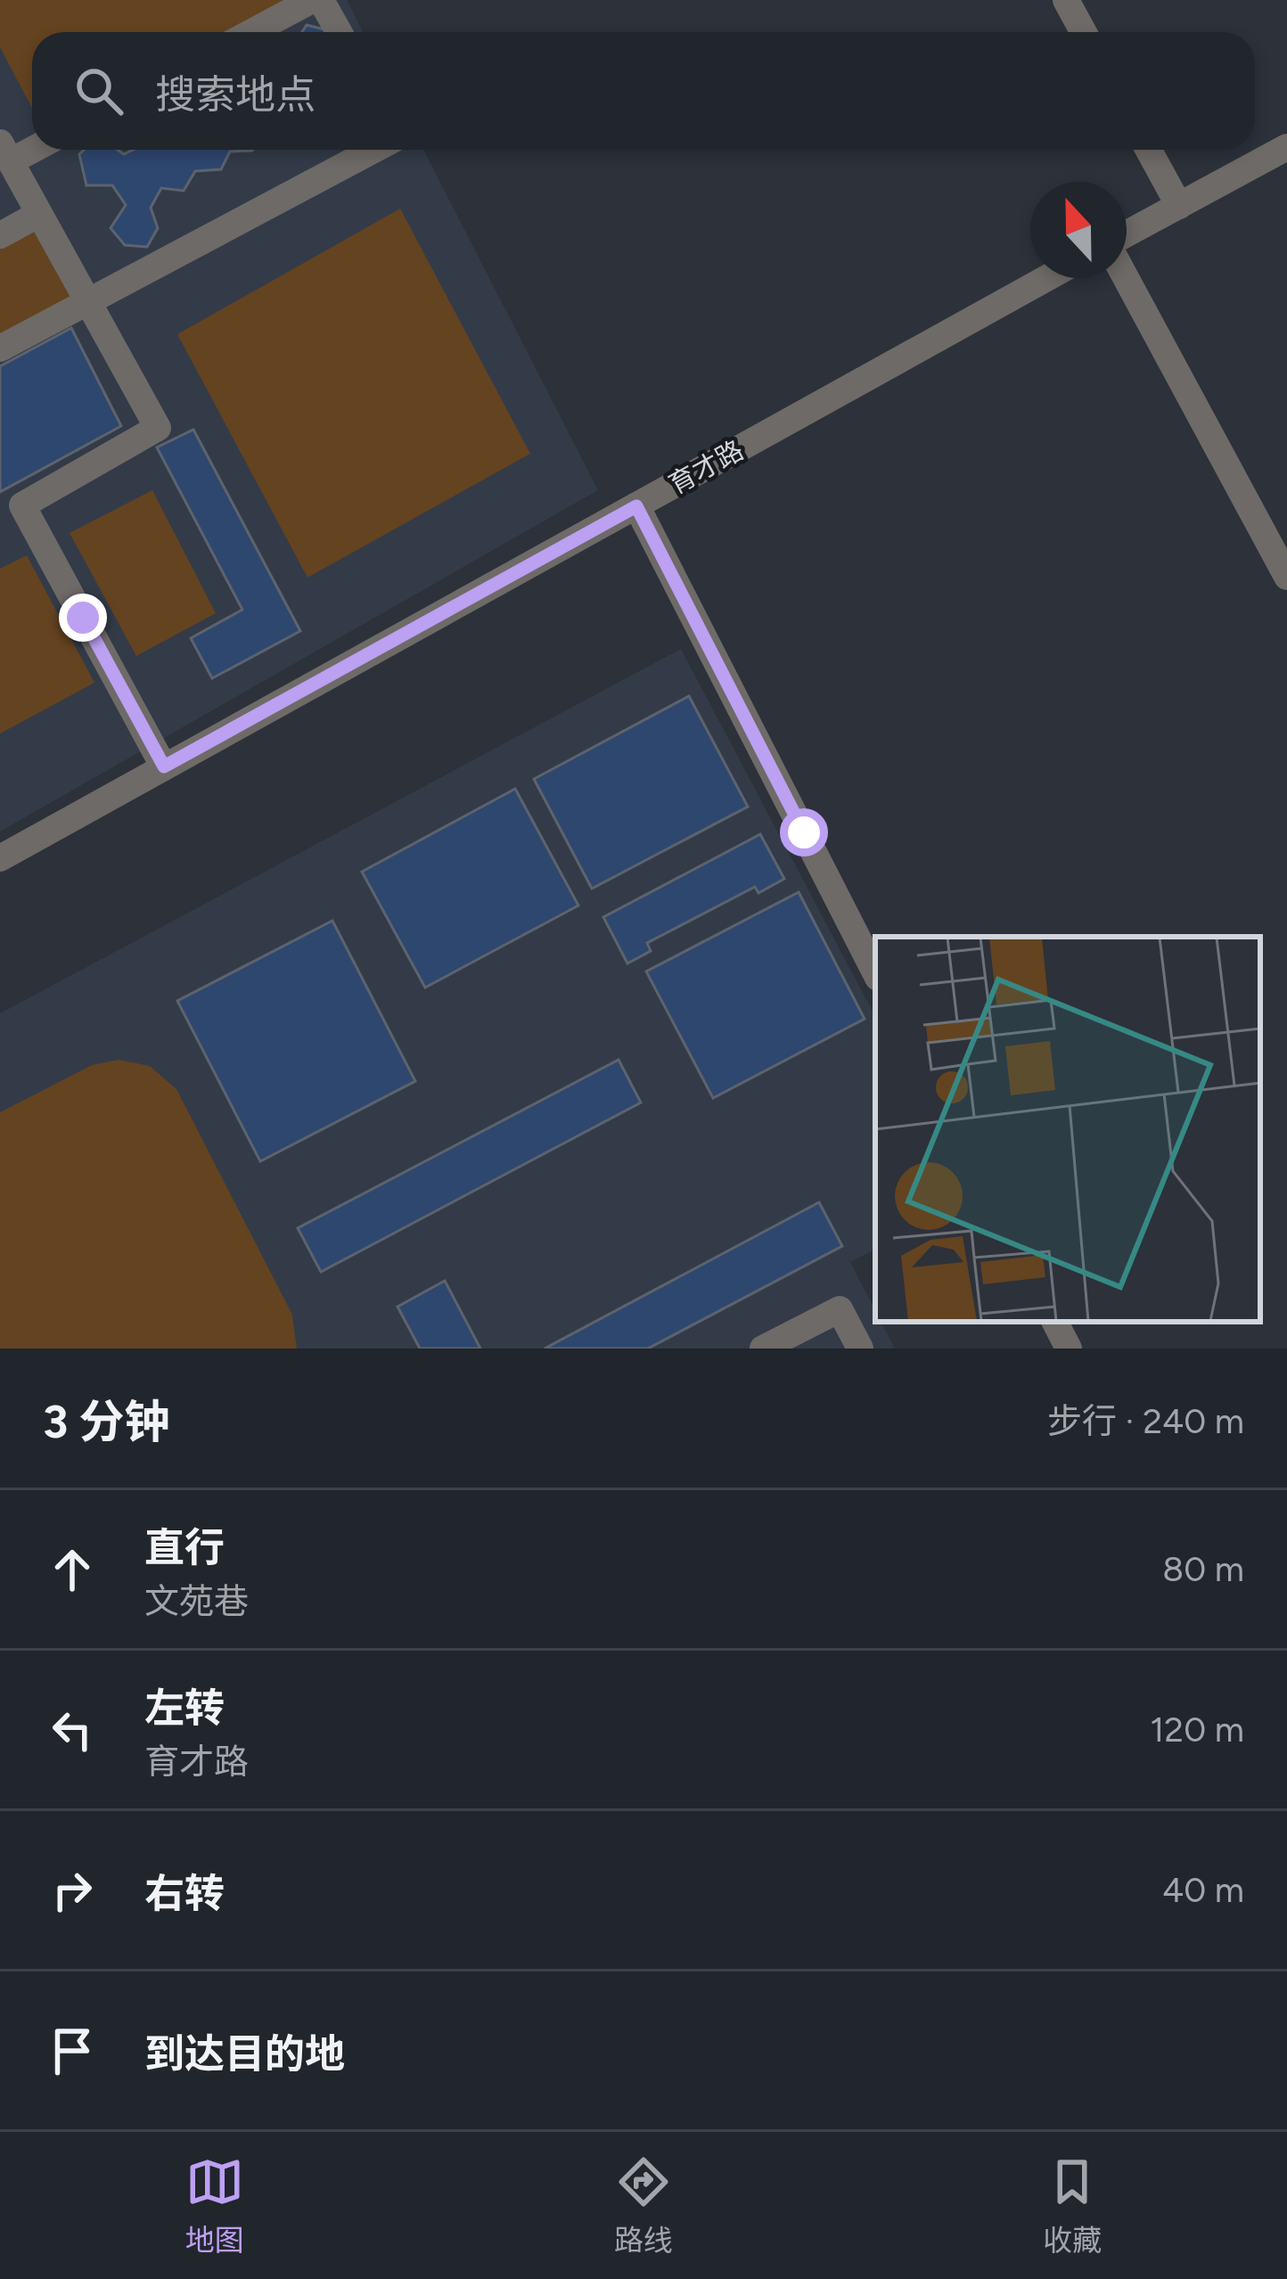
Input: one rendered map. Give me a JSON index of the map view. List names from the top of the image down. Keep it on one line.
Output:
{"streets":{"street":["育才路"]},"north":"top","page":{"search":"搜索地点","heading":["3 分钟","步行 · 240 m"],"list":[["直行","文苑巷","80 m"],["左转","育才路","120 m"],["右转","40 m"],"到达目的地"],"nav":["地图","路线","收藏"]}}
